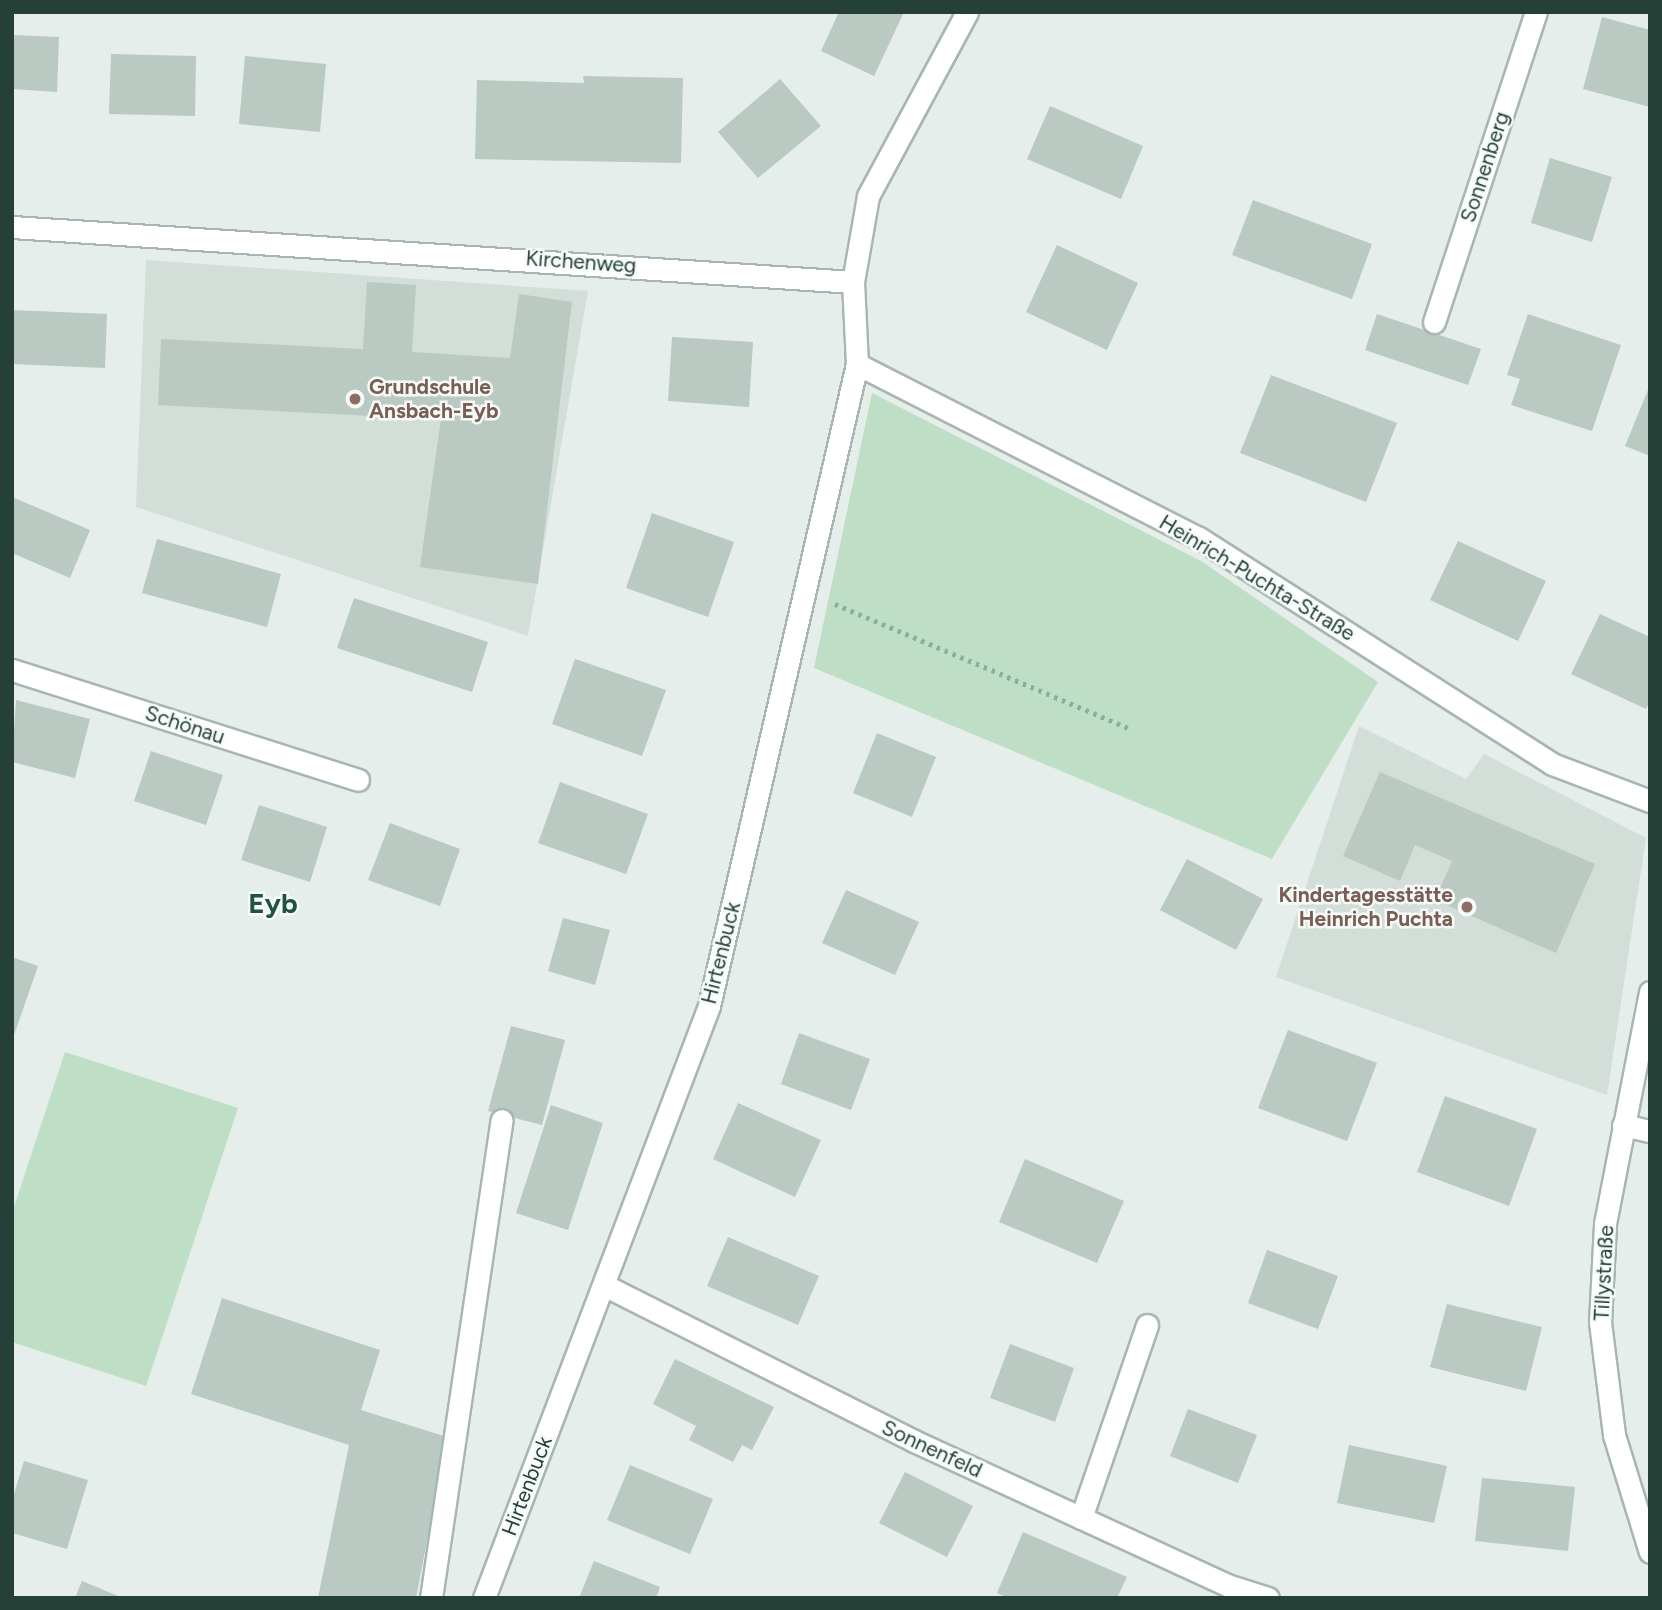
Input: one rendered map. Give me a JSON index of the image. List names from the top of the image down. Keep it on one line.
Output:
{"streets":{"street":["Sonnenberg","Kirchenweg","Heinrich-Puchta-Straße","Schönau","Hirtenbuck","Tillystraße","Sonnenfeld"]},"crossings":[["Kirchenweg","Hirtenbuck"],["Heinrich-Puchta-Straße","Hirtenbuck"],["Hirtenbuck","Sonnenfeld"]],"districts":["Eyb"],"places":["Grundschule Ansbach-Eyb","Kindertagesstätte Heinrich Puchta"]}
